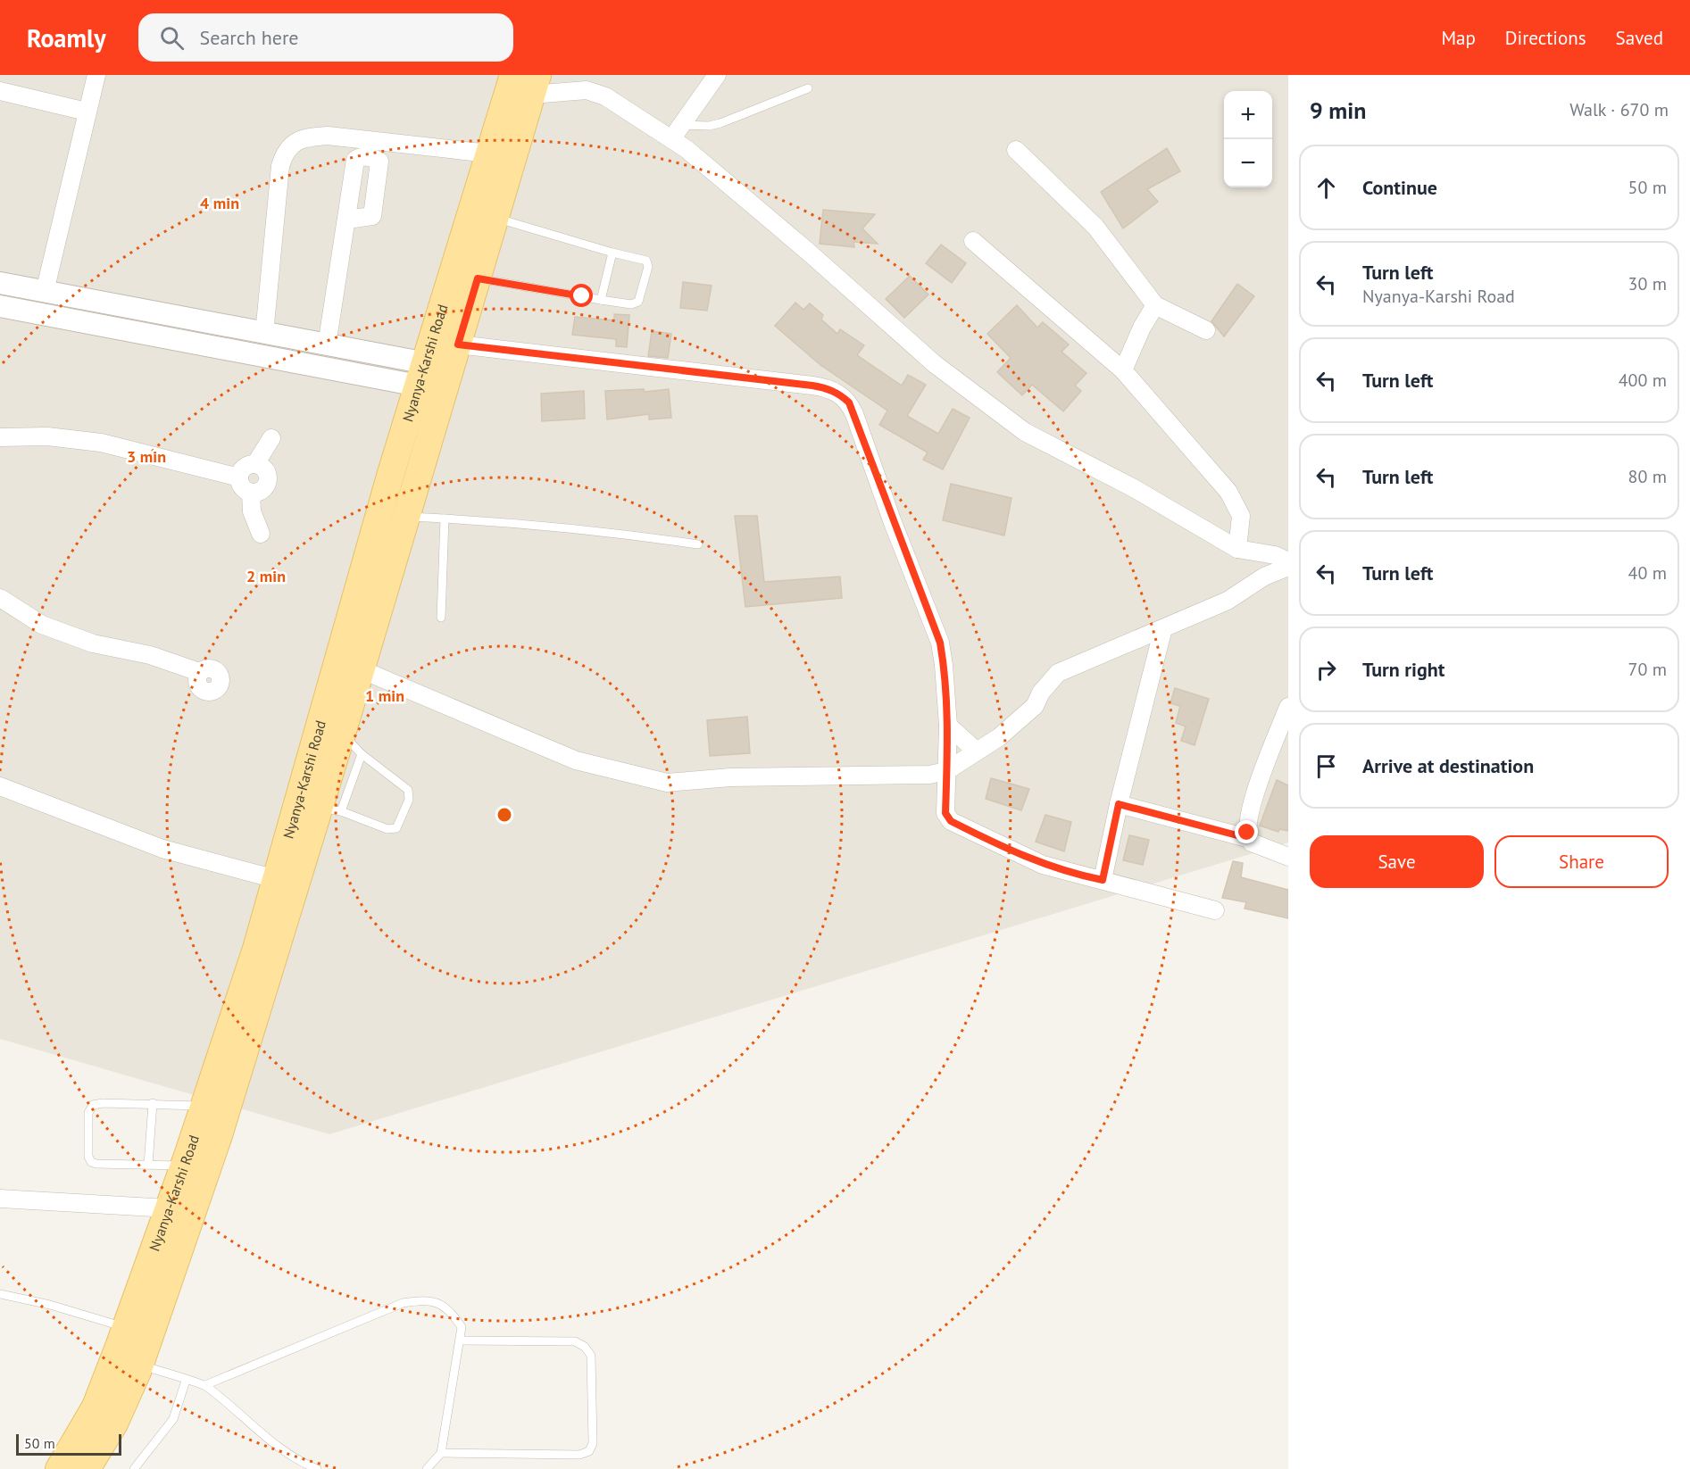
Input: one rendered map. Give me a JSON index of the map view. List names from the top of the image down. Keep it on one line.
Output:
{"streets":{"main road":["Nyanya-Karshi Road"]},"scale_bar":"50 m","page":{"header":"Roamly","search":"Search here","nav":["Map","Directions","Saved"],"heading":["9 min","Walk · 670 m"],"map_buttons":["+","−"],"list":[["Continue","50 m"],["Turn left","Nyanya-Karshi Road","30 m"],["Turn left","400 m"],["Turn left","80 m"],["Turn left","40 m"],["Turn right","70 m"],"Arrive at destination"],"buttons":["Save","Share"],"scale":"50 m"},"rings":["4 min","3 min","2 min","1 min"]}
